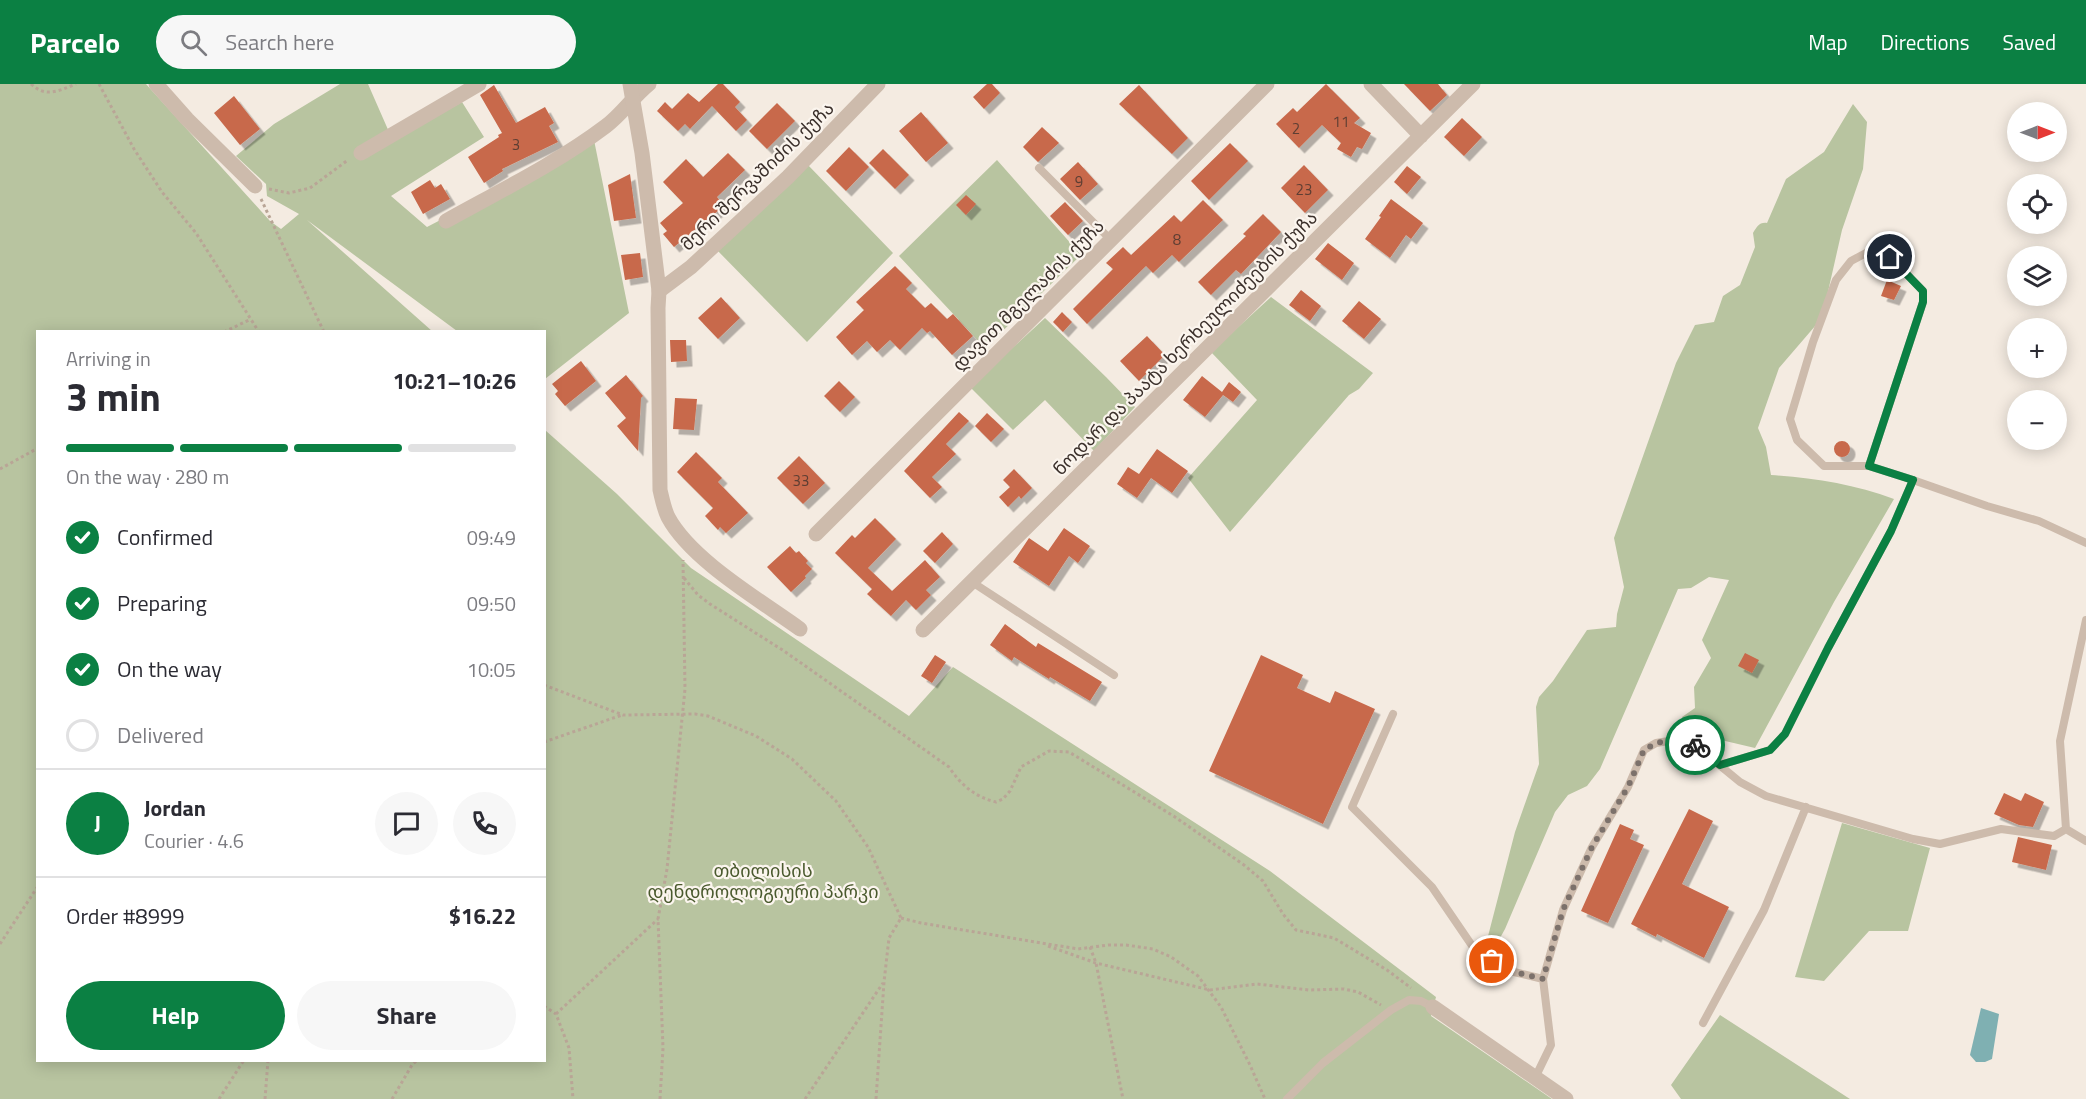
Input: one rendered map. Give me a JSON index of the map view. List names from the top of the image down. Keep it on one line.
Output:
{"streets":{"street":["მერი შერვაშიძის ქუჩა","დავით მგელაძის ქუჩა","ნოდარ და პაატა ხერხეულიძეების ქუჩა"]},"parks":["თბილისის დენდროლოგიური პარკი"],"house_numbers":["11","2","3","9","23","8","33"],"north":"right","page":{"header":"Parcelo","search":"Search here","nav":["Map","Directions","Saved"],"map_buttons":["+","−"],"heading":["3 min","Arriving in","10:21–10:26"],"panel":["Jordan","Courier · 4.6","Order #8999","$16.22"],"bar":"On the way · 280 m","list":[["Confirmed","09:49"],["Preparing","09:50"],["On the way","10:05"],"Delivered"],"round":"J","buttons":["Help","Share"]}}
